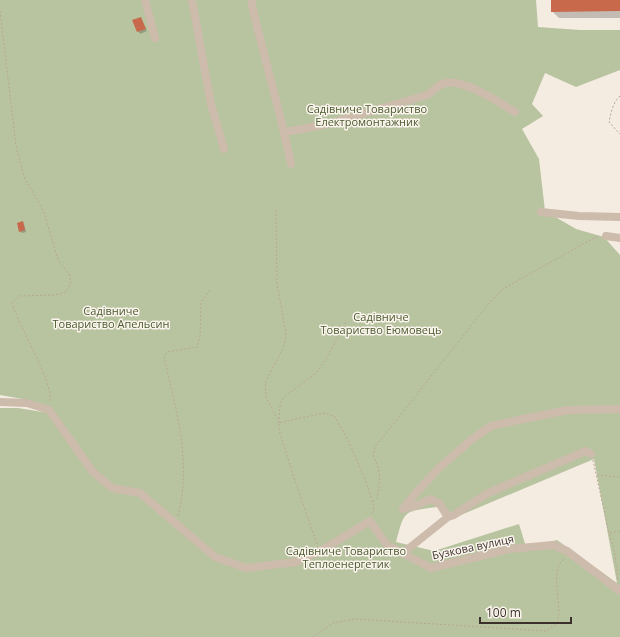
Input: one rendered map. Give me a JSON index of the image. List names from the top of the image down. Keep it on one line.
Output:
{"streets":{"street":["Бузкова вулиця"]},"parks":["Садівниче Товариство Електромонтажник","Садівниче Товариство Апельсин","Садівниче Товариство Еюмовець","Садівниче Товариство Теплоенергетик"],"scale_bar":"100 m"}
